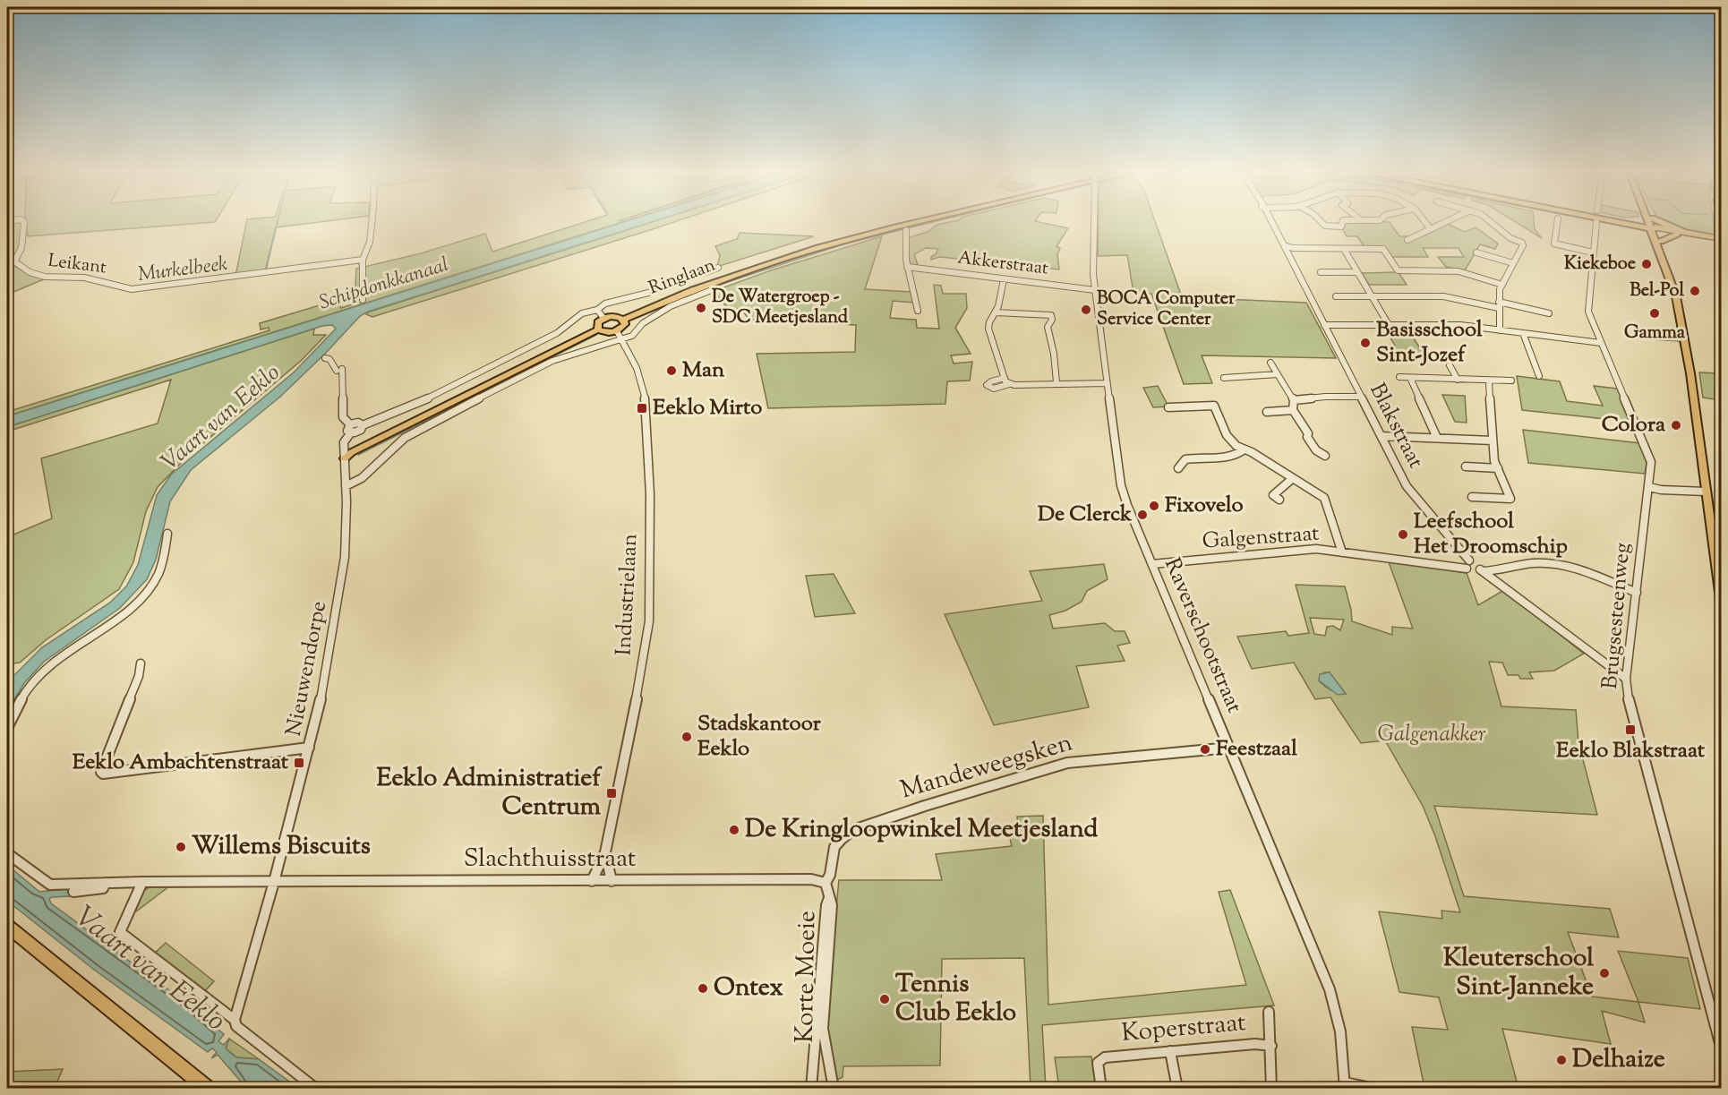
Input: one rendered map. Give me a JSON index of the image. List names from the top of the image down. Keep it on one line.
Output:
{"streets":{"main road":["Ringlaan"],"street":["Akkerstraat","Leikant","Blakstraat","Galgenstraat","Industrielaan","Brugsesteenweg","Raverschootstraat","Nieuwendorpe","Mandeweegsken","Slachthuisstraat","Korte Moeie","Koperstraat"]},"crossings":[["Akkerstraat","Raverschootstraat"],["Blakstraat","Galgenstraat"],["Galgenstraat","Brugsesteenweg"],["Galgenstraat","Raverschootstraat"],["Industrielaan","Slachthuisstraat"],["Raverschootstraat","Mandeweegsken"],["Nieuwendorpe","Slachthuisstraat"],["Mandeweegsken","Slachthuisstraat"],["Mandeweegsken","Korte Moeie"],["Slachthuisstraat","Korte Moeie"]],"water":["Murkelbeek","Schipdonkkanaal","Vaart van Eeklo"],"parks":["Galgenakker"],"places":{"other":["Kiekeboe","Bel-Pol","De Watergroep - SDC Meetjesland","BOCA Computer Service Center","Gamma","Basisschool Sint-Jozef","Man","Colora","Fixovelo","De Clerck","Leefschool Het Droomschip","Stadskantoor Eeklo","Feestzaal","De Kringloopwinkel Meetjesland","Willems Biscuits","Kleuterschool Sint-Janneke","Ontex","Tennis Club Eeklo","Delhaize"],"transit":["Eeklo Mirto","Eeklo Blakstraat","Eeklo Ambachtenstraat","Eeklo Administratief Centrum"]}}
